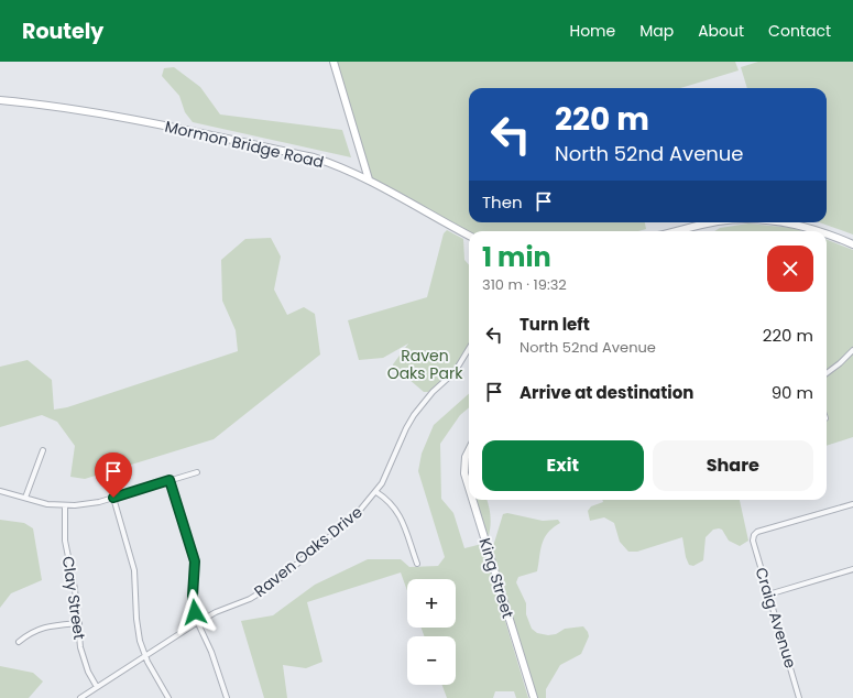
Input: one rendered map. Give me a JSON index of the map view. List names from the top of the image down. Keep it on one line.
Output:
{"streets":{"main road":["Mormon Bridge Road","King Street"],"street":["Raven Oaks Drive","Clay Street","Craig Avenue"]},"crossings":[["Raven Oaks Drive","Clay Street"]],"parks":["Raven Oaks Park"],"page":{"header":"Routely","nav":["Home","Map","About","Contact"],"turn":["220 m","North 52nd Avenue"],"then":"Then","heading":["1 min","310 m · 19:32"],"list":[{"name":"Turn left","note":"North 52nd Avenue","value":"220 m"},{"name":"Arrive at destination","value":"90 m"}],"buttons":["Exit","Share"],"map_buttons":["+","−"]}}
